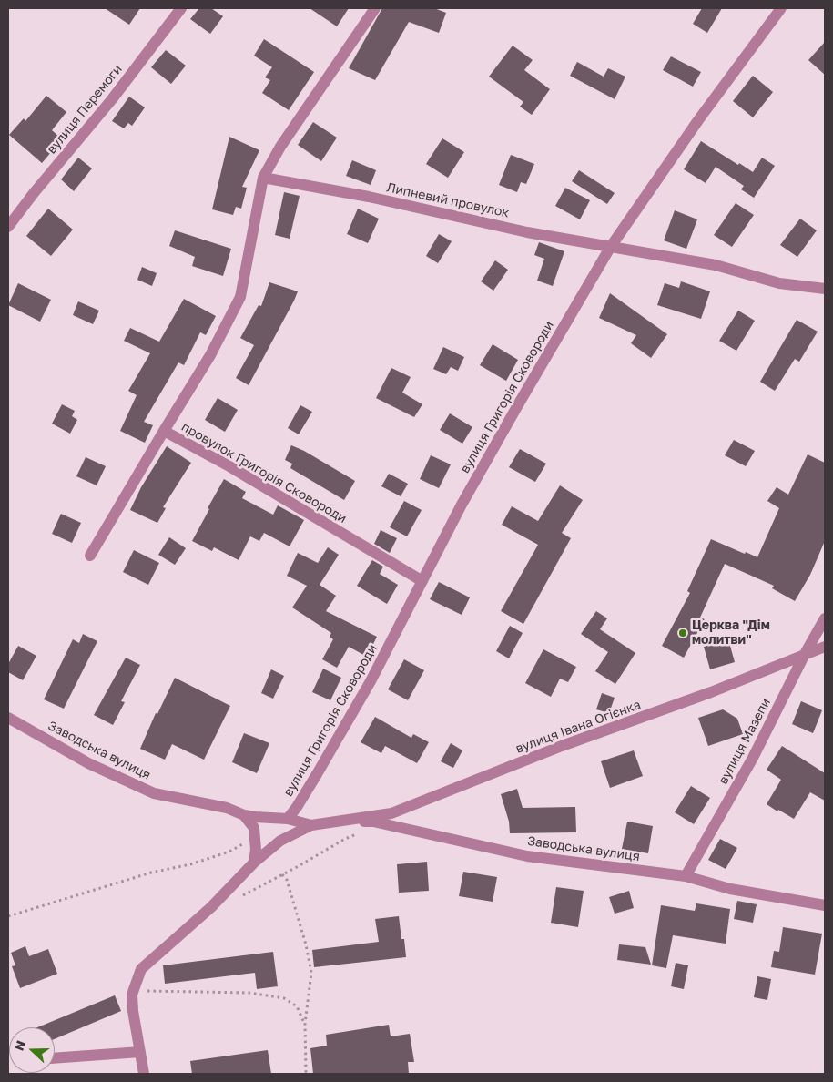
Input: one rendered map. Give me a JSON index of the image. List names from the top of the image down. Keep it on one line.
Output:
{"streets":{"street":["вулиця Перемоги","Липневий провулок","вулиця Григорія Сковороди","провулок Григорія Сковороди","вулиця Івана Огієнка","вулиця Мазепи","Заводська вулиця"]},"crossings":[["Липневий провулок","вулиця Григорія Сковороди"],["Липневий провулок","провулок Григорія Сковороди"],["вулиця Григорія Сковороди","провулок Григорія Сковороди"],["вулиця Григорія Сковороди","Заводська вулиця"],["вулиця Івана Огієнка","вулиця Мазепи"],["вулиця Івана Огієнка","Заводська вулиця"],["вулиця Мазепи","Заводська вулиця"]],"places":["Церква \"Дім молитви\""],"north":"left"}
